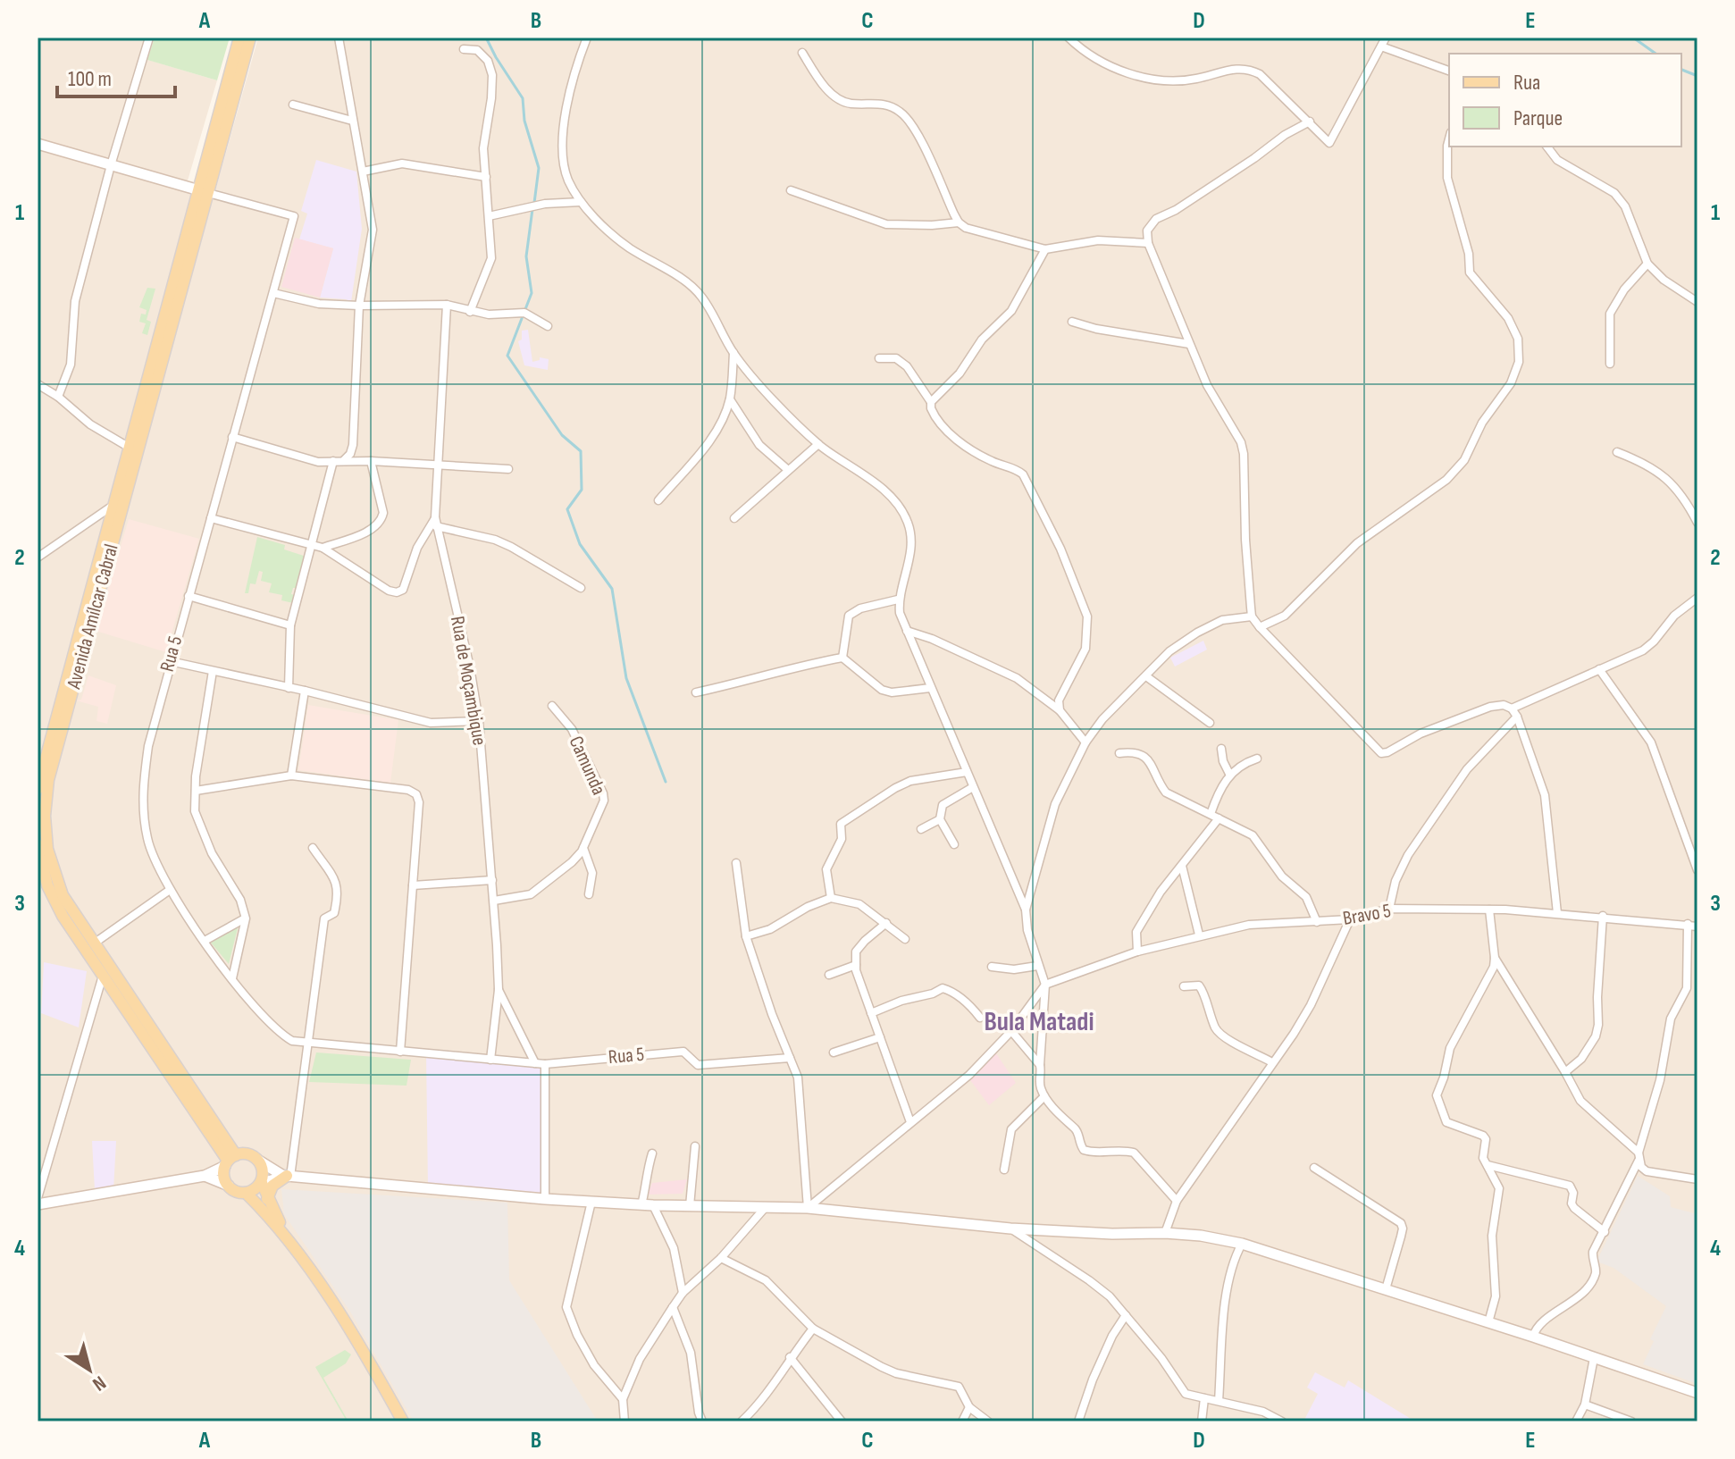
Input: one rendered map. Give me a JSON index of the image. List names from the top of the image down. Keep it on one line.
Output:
{"streets":{"main road":["Avenida Amílcar Cabral"],"street":["Rua 5","Rua de Moçambique","Camunda","Bravo 5"]},"crossings":[["Avenida Amílcar Cabral","Rua 5"],["Rua 5","Rua de Moçambique"],["Rua de Moçambique","Camunda"]],"districts":["Bula Matadi"],"legend":["Rua","Parque"],"scale_bar":"100 m","north":"bottom right","grid":{"columns":["A","B","C","D","E"],"rows":["1","2","3","4"]}}
